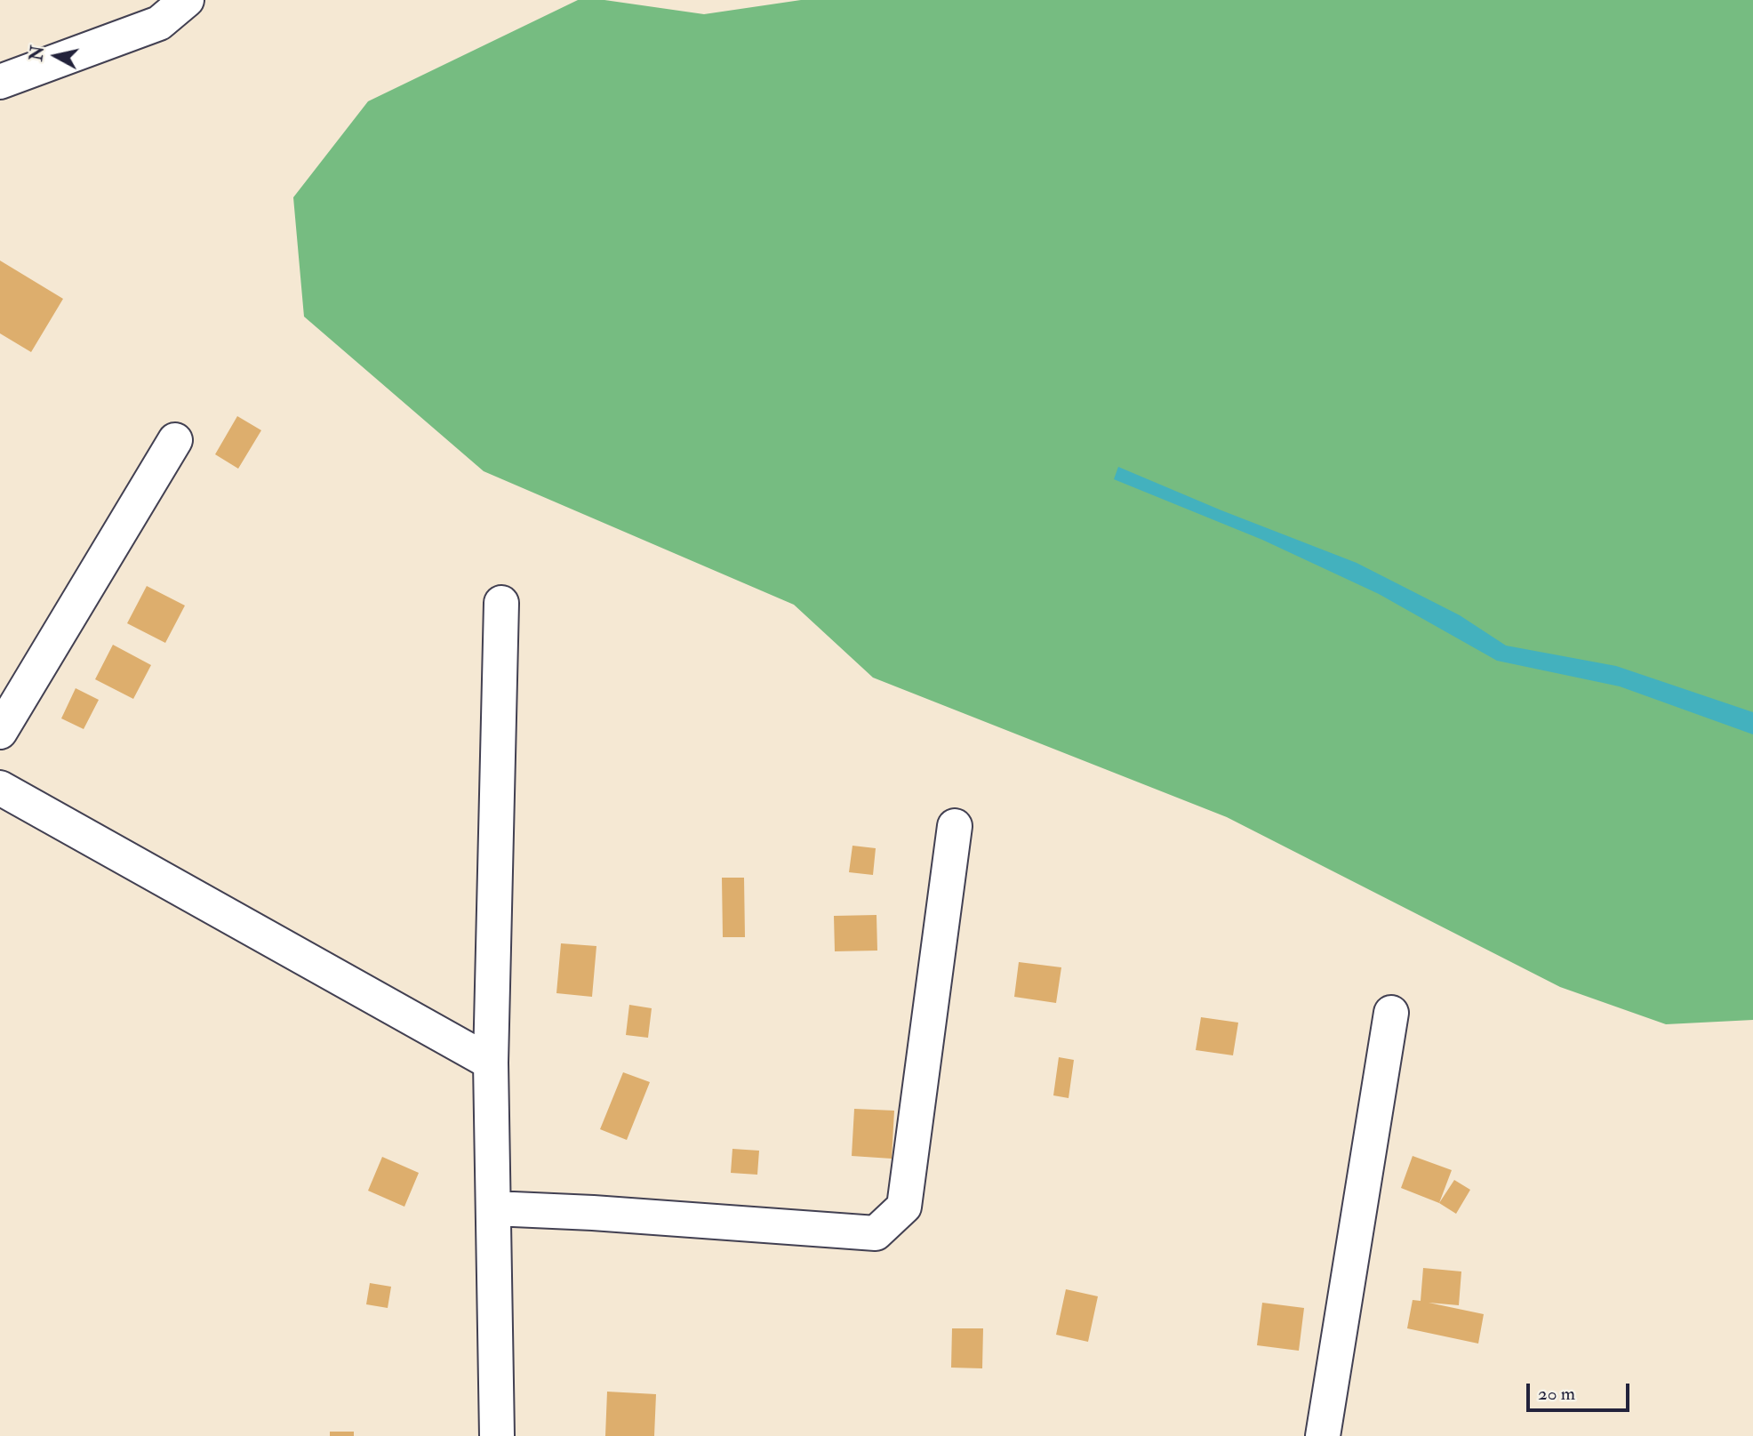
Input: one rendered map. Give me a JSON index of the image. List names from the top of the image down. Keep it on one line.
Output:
{"scale_bar":"20 m","north":"left"}
